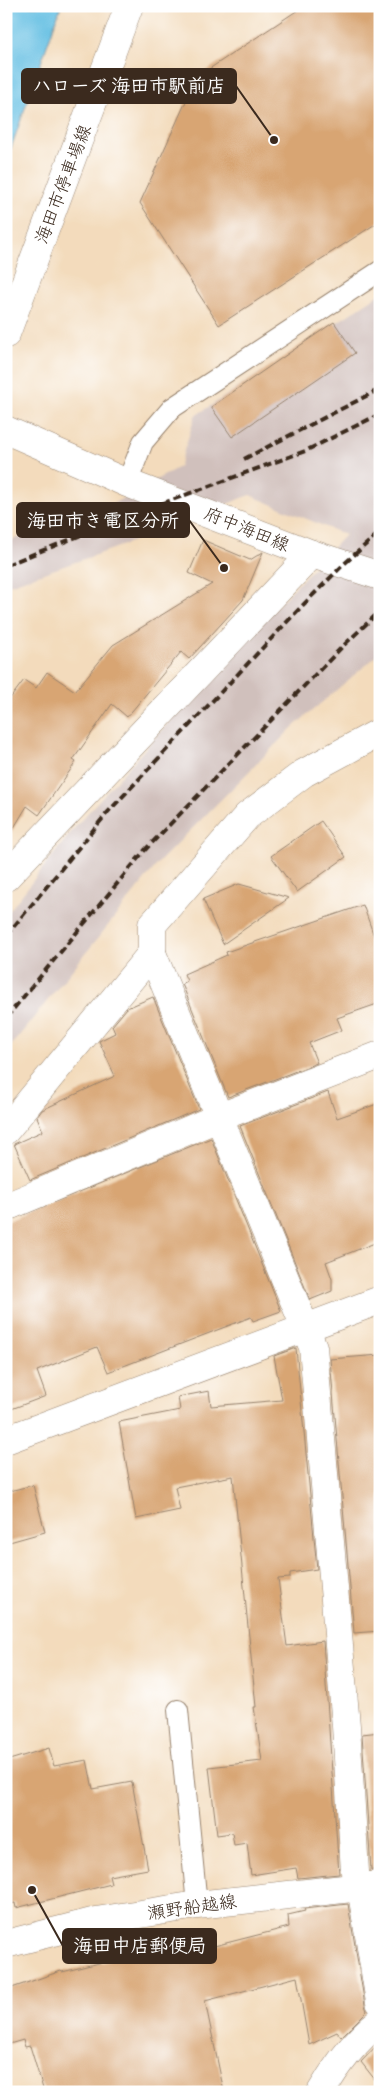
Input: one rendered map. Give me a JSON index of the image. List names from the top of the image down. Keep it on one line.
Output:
{"streets":{"street":["海田市停車場線","府中海田線","瀬野船越線"]},"places":["ハローズ 海田市駅前店","海田市き電区分所","海田中店郵便局"]}
